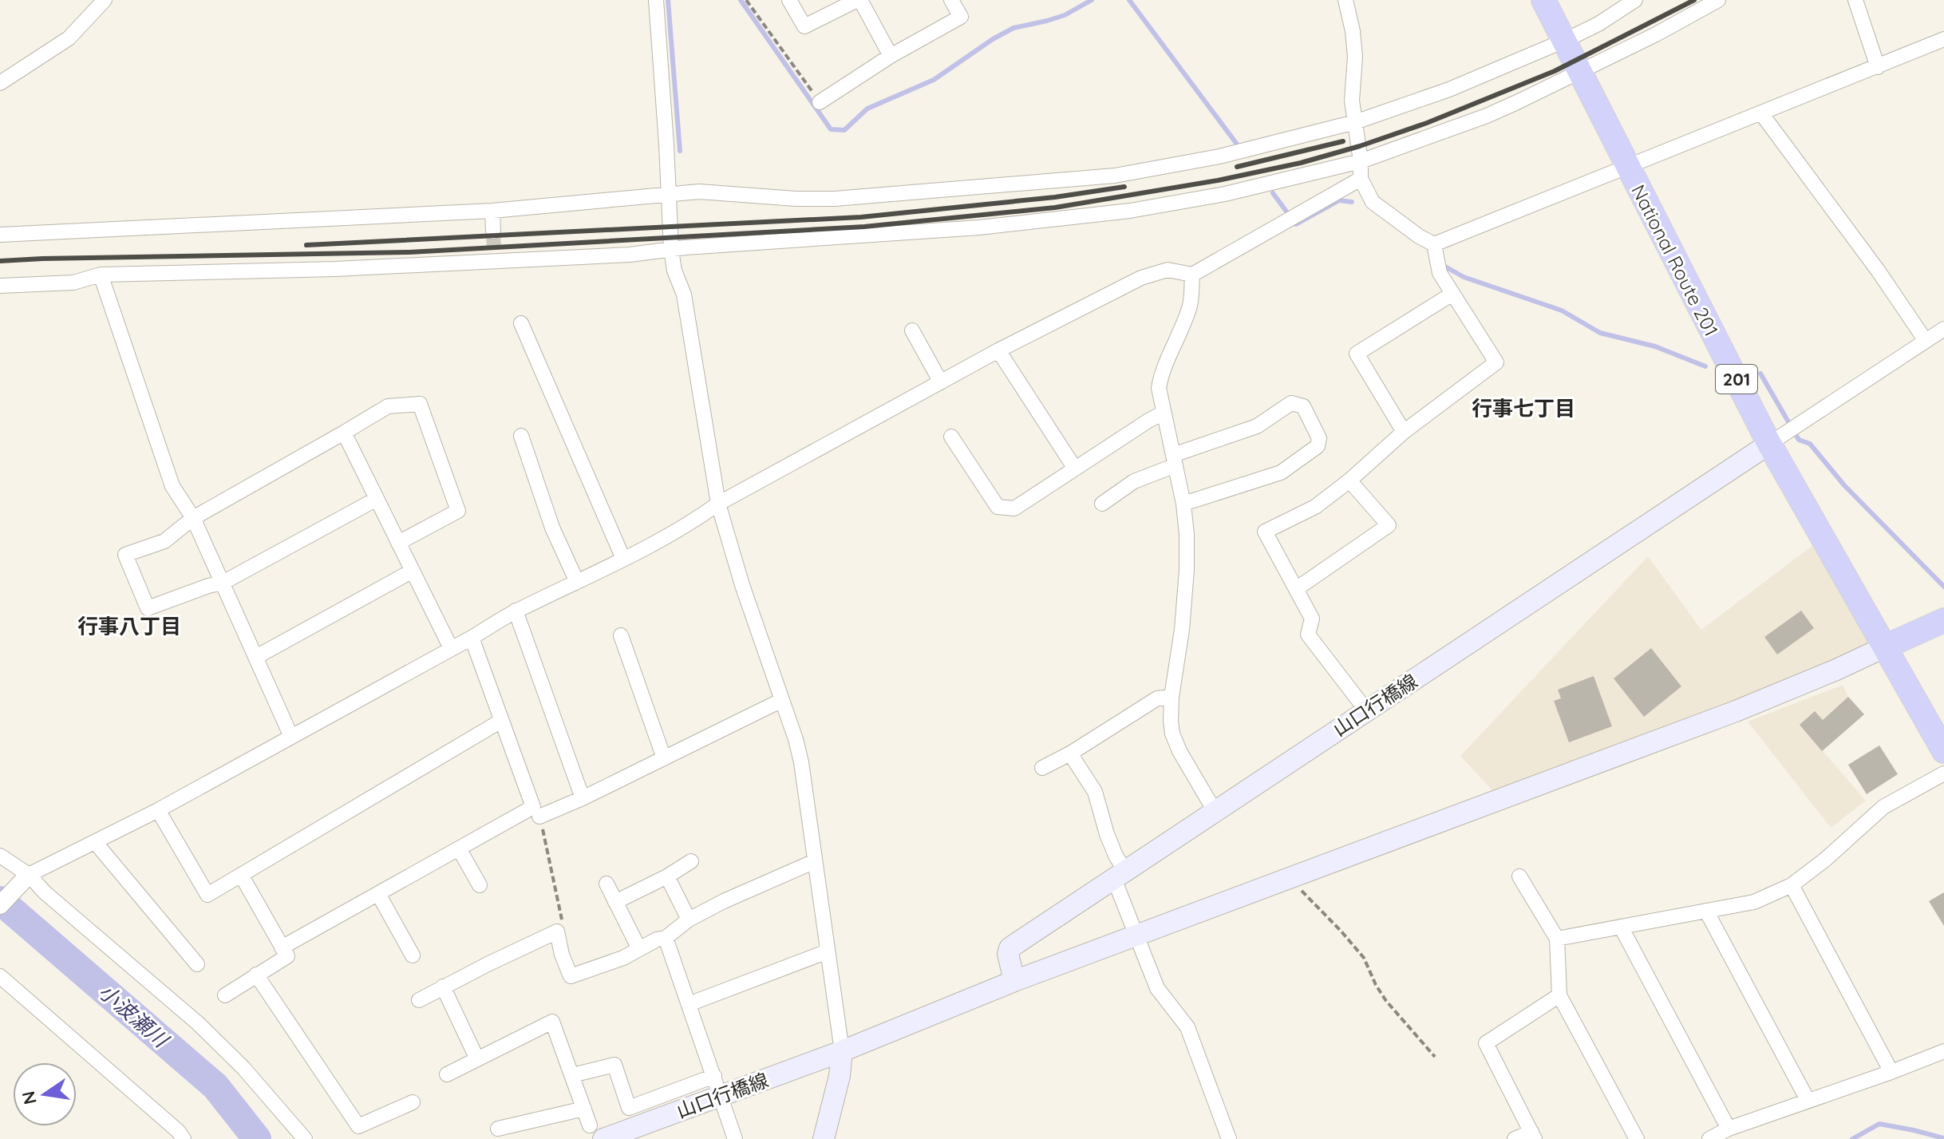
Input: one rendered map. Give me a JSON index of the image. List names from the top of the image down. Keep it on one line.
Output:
{"streets":{"highway":["National Route 201","201"],"main road":["山口行橋線"]},"crossings":[["National Route 201","山口行橋線"]],"districts":["行事七丁目","行事八丁目"],"water":["小波瀬川"],"north":"left"}
